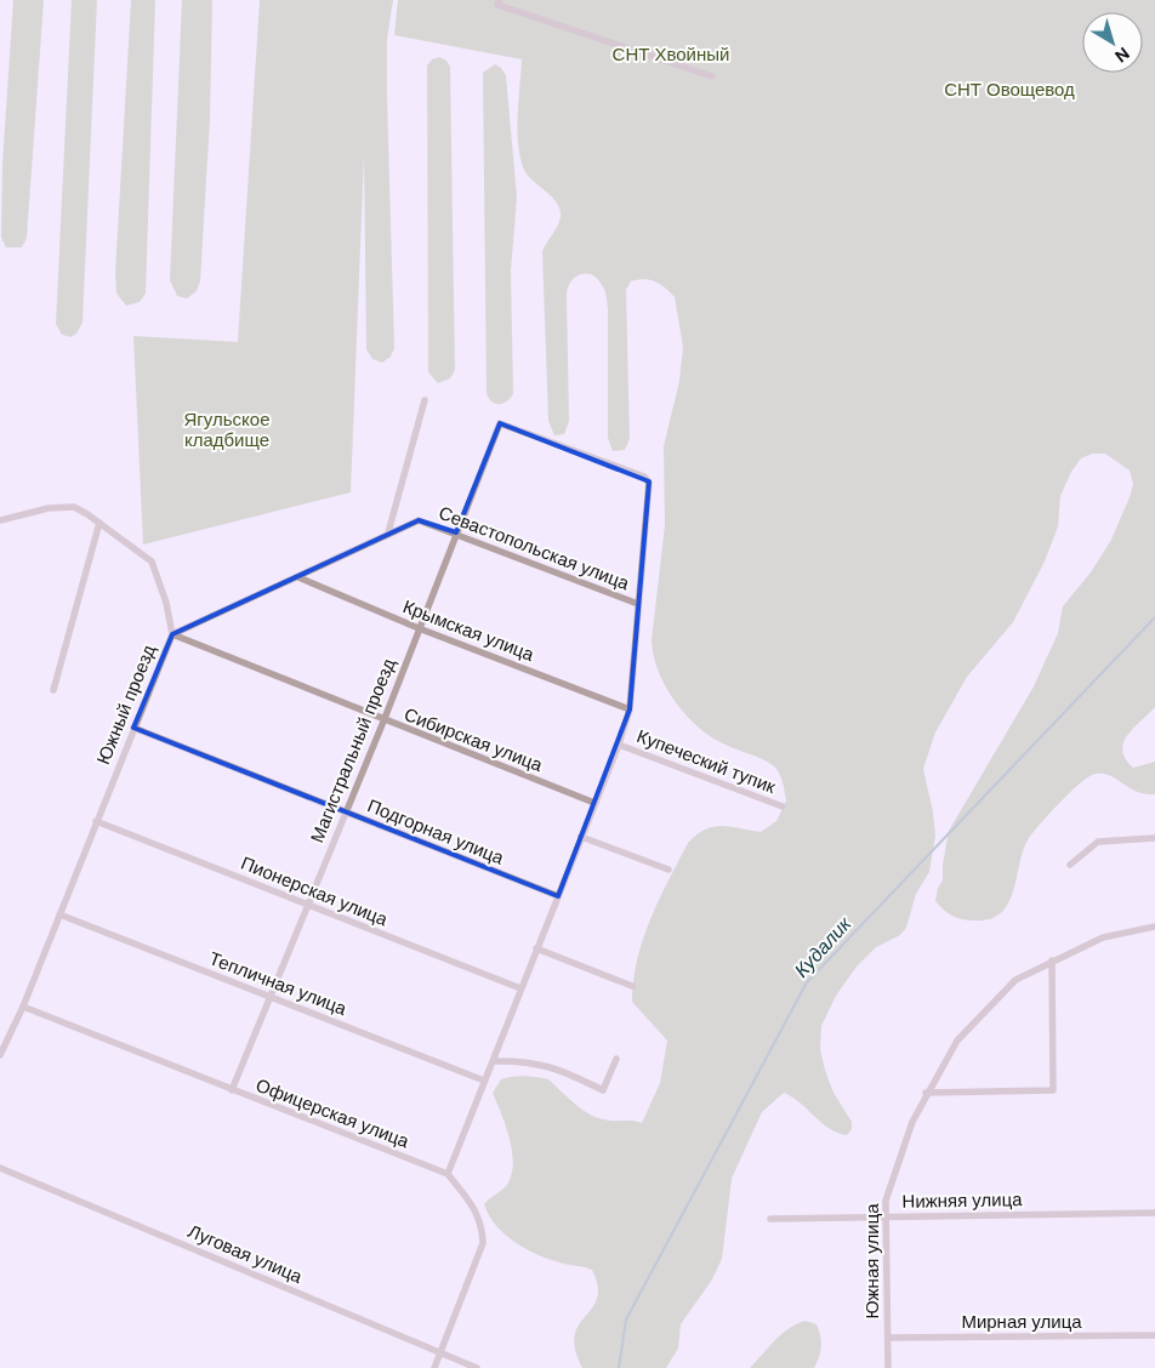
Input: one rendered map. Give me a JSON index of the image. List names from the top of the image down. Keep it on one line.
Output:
{"streets":{"street":["Севастопольская улица","Крымская улица","Южный проезд","Сибирская улица","Магистральный проезд","Купеческий тупик","Подгорная улица","Пионерская улица","Тепличная улица","Офицерская улица","Нижняя улица","Луговая улица","Южная улица","Мирная улица"]},"crossings":[["Севастопольская улица","Южный проезд"],["Севастопольская улица","Магистральный проезд"],["Крымская улица","Южный проезд"],["Крымская улица","Магистральный проезд"],["Южный проезд","Сибирская улица"],["Южный проезд","Подгорная улица"],["Южный проезд","Пионерская улица"],["Южный проезд","Тепличная улица"],["Южный проезд","Офицерская улица"],["Сибирская улица","Магистральный проезд"],["Магистральный проезд","Подгорная улица"],["Магистральный проезд","Пионерская улица"],["Магистральный проезд","Тепличная улица"],["Магистральный проезд","Офицерская улица"],["Нижняя улица","Южная улица"],["Южная улица","Мирная улица"]],"water":["Кудалик"],"parks":["СНТ Хвойный","СНТ Овощевод","Ягульское кладбище"],"north":"bottom right"}
